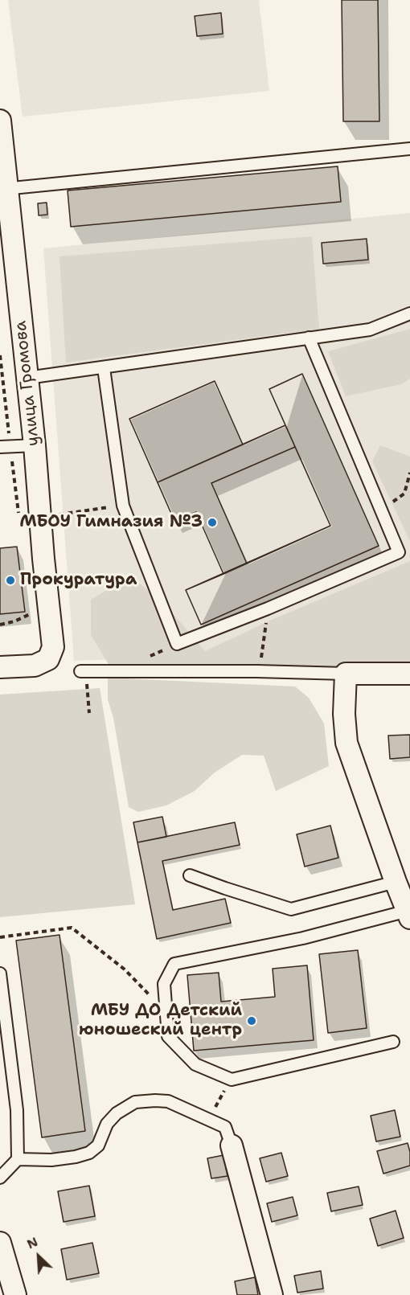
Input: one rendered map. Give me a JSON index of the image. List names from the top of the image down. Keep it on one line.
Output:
{"streets":{"street":["улица Громова"]},"places":["МБОУ Гимназия №3","Прокуратура","МБУ ДО Детский юношеский центр"],"north":"top left"}
